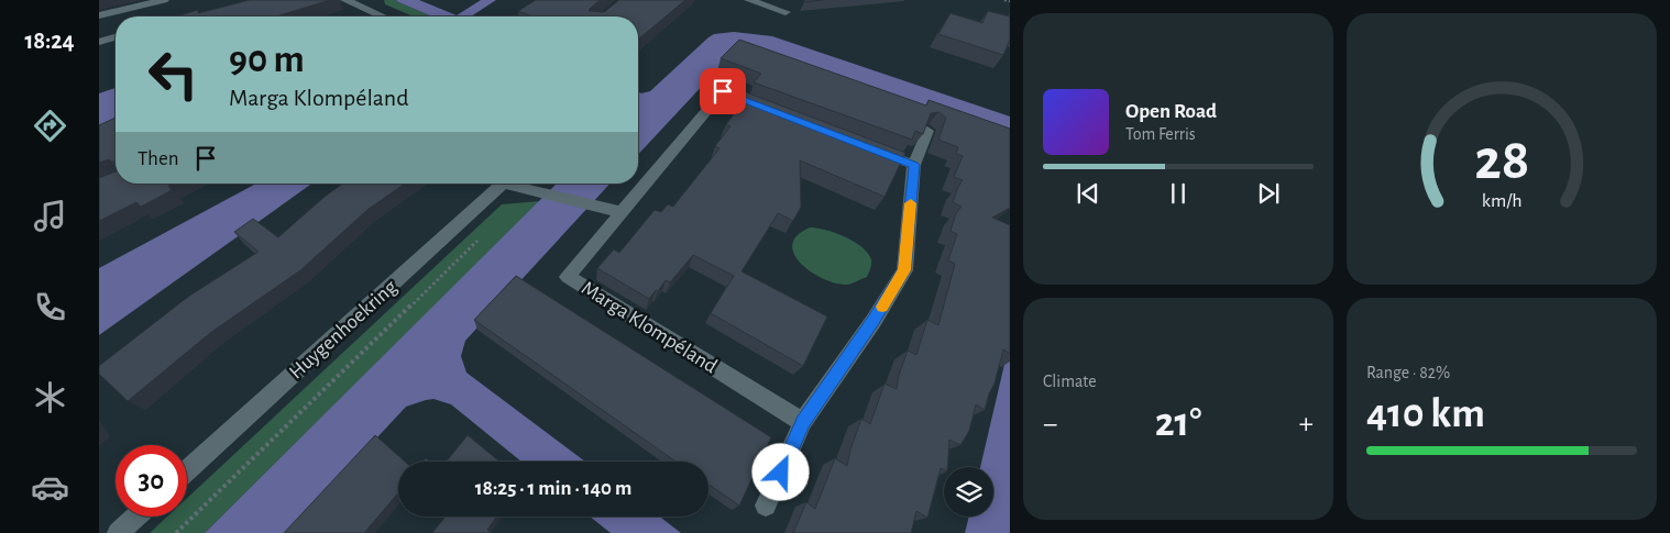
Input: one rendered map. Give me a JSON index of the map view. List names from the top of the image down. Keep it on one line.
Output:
{"streets":{"street":["Marga Klompéland","Huygenhoekring"]},"page":{"tabs":"18:24","turn":["90 m","Marga Klompéland"],"song":["Open Road","Tom Ferris"],"then":"Then","tile":["Climate",["Range · 82%","410 km"]],"heat":["−","21°","+"],"limit":"30","trip":"18:25 · 1 min · 140 m","gauge":["28","km/h"]}}
